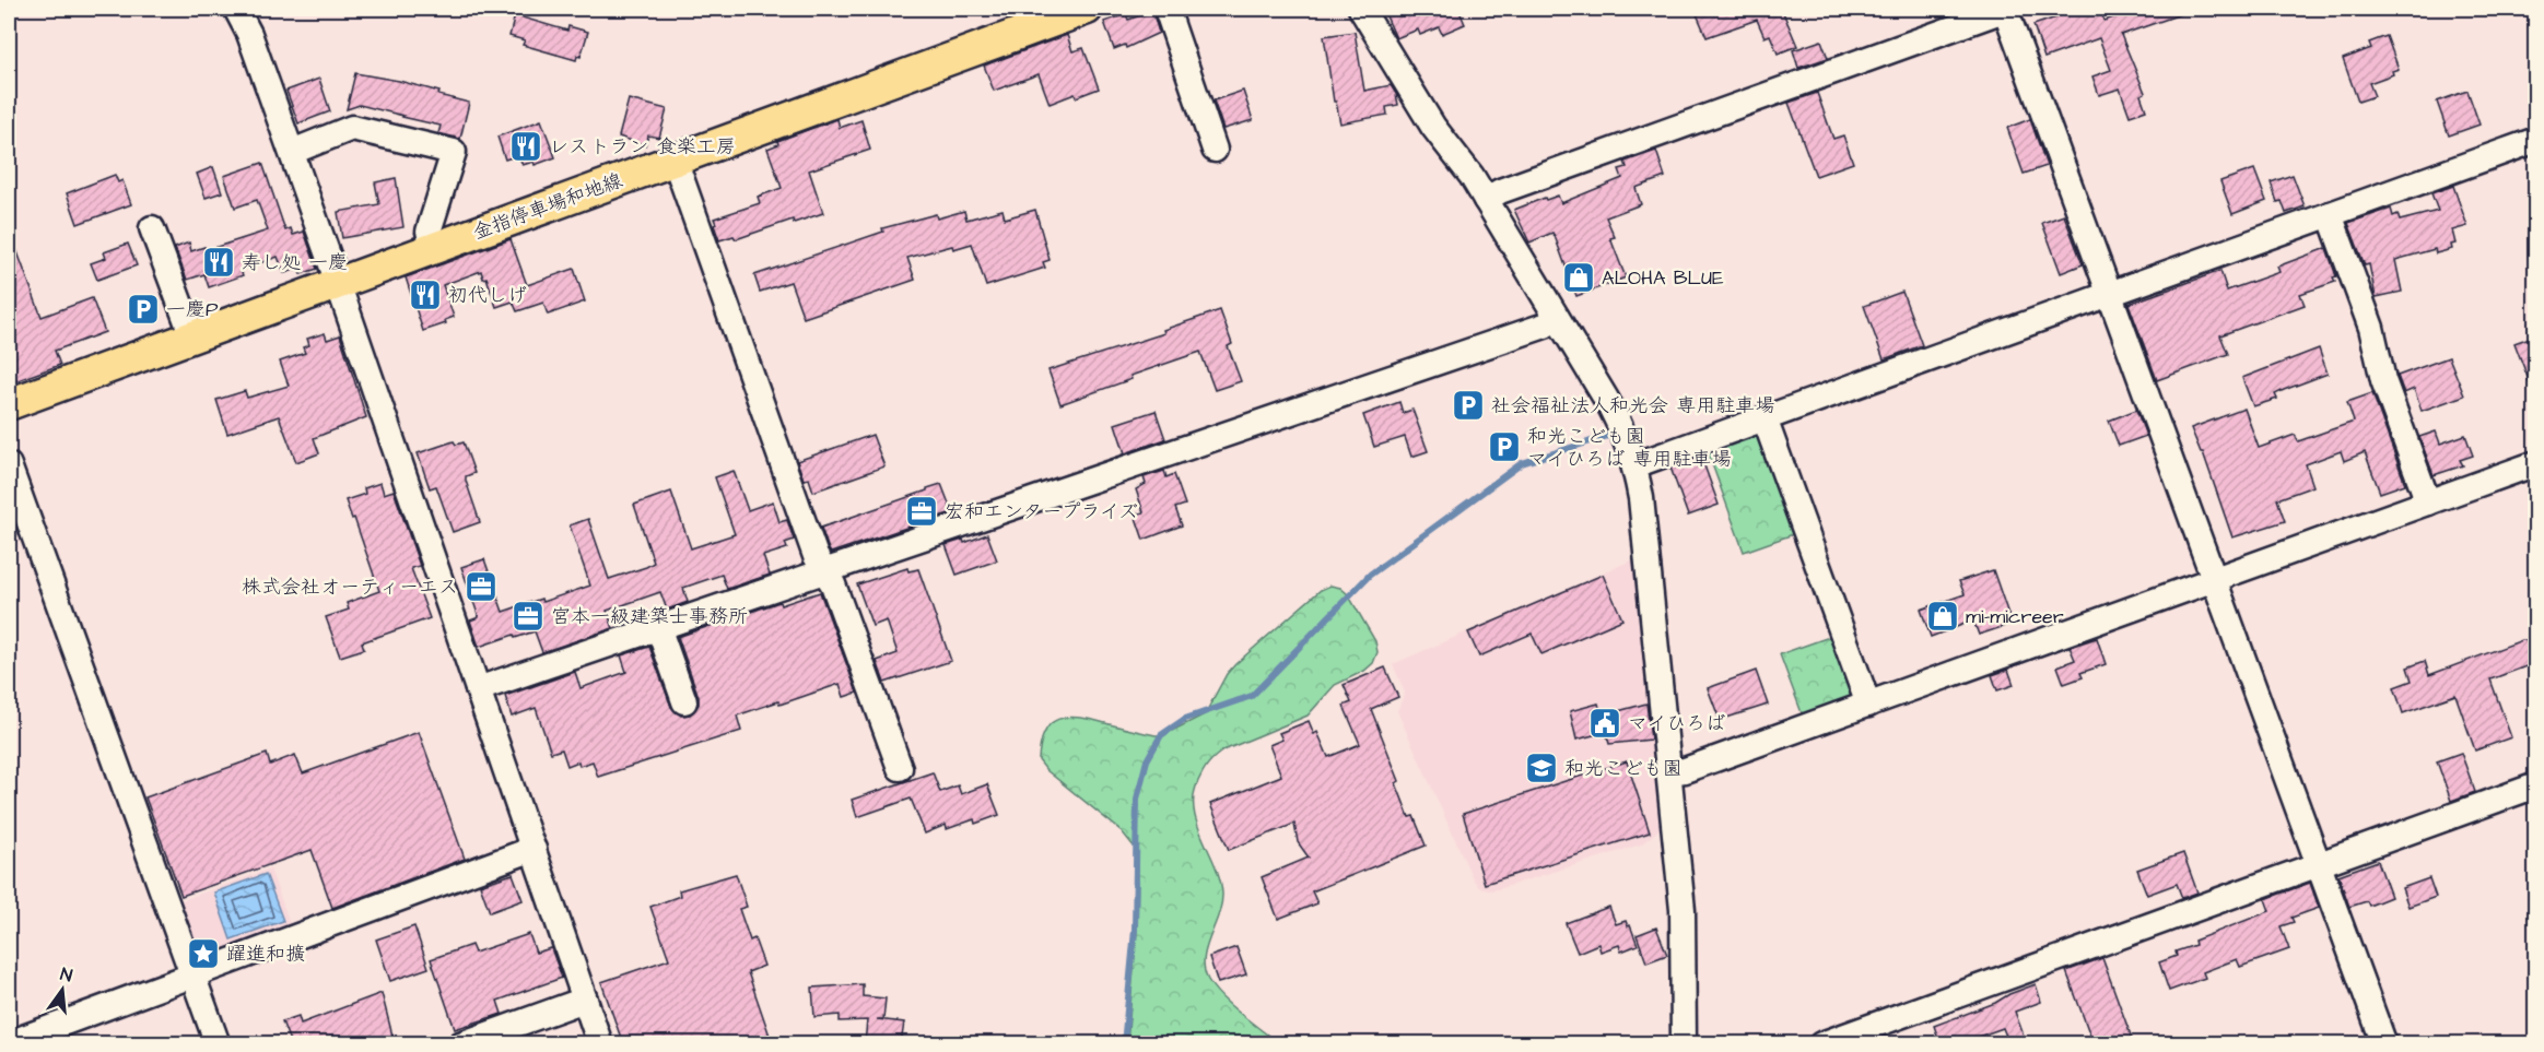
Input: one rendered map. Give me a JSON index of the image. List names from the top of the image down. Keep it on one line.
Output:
{"streets":{"main road":["金指停車場和地線"]},"places":{"restaurant":["レストラン 食楽工房","寿し処 一慶","初代しげ"],"shop":["ALOHA BLUE","mi-micreer"],"parking":["一慶P","社会福祉法人和光会 専用駐車場","和光こども園 マイひろば 専用駐車場"],"office":["宏和エンタープライズ","株式会社オーティーエス","宮本一級建築士事務所"],"public building":["マイひろば"],"school or university":["和光こども園"],"place":["躍進和擴"]},"north":"top"}
